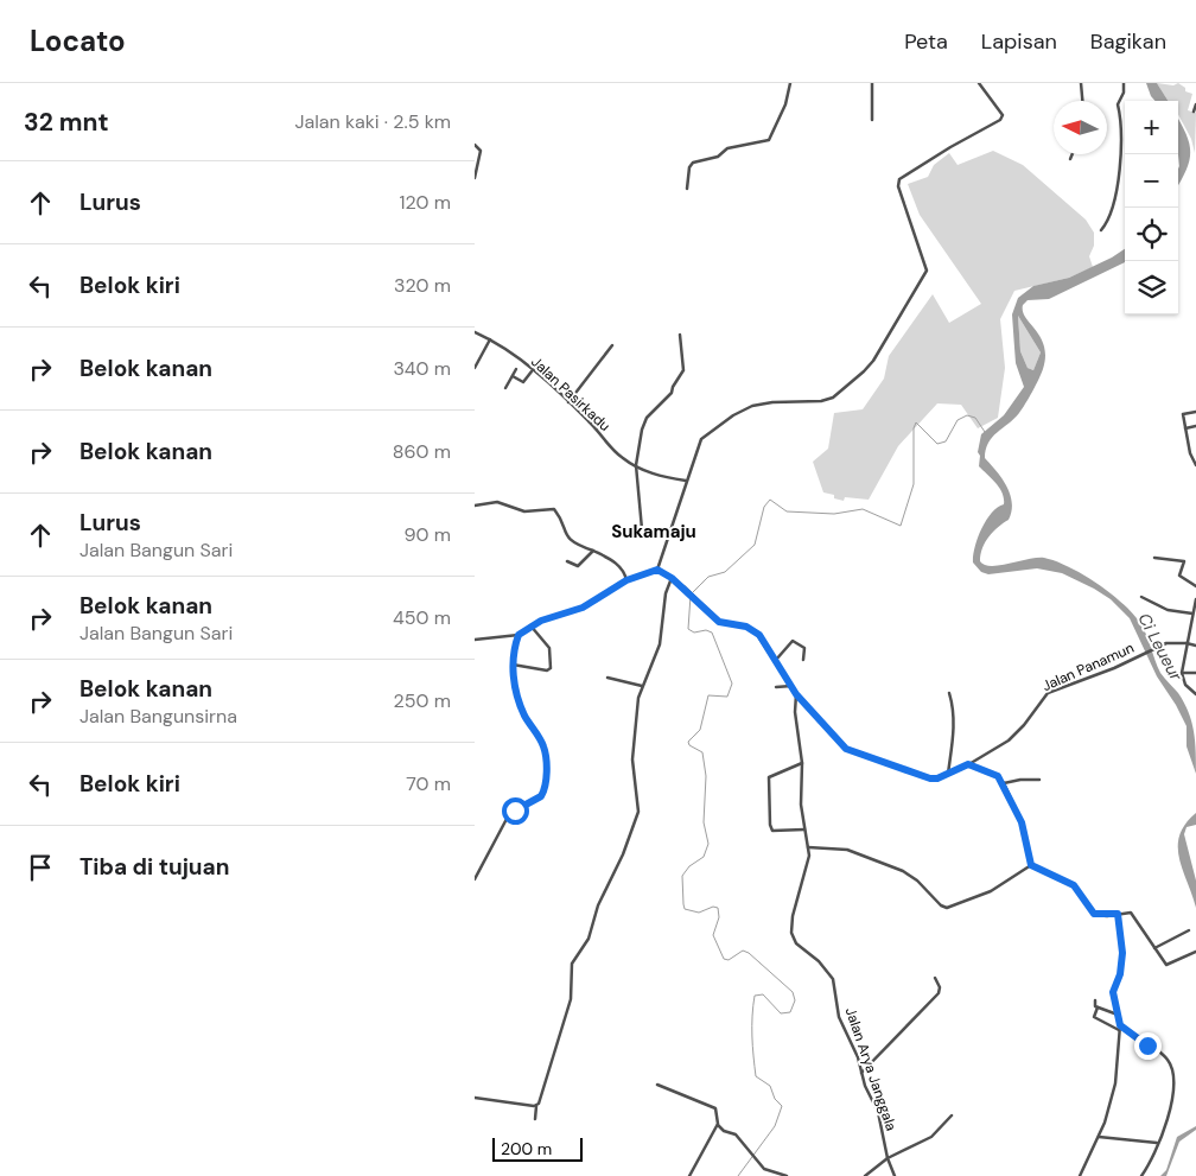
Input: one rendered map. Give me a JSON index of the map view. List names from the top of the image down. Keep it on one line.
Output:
{"streets":{"street":["Jalan Pasirkadu","Jalan Panamun","Jalan Arya Janggala"]},"crossings":[["Jalan Panamun","Jalan Arya Janggala"]],"districts":["Sukamaju"],"water":["Ci Leueur"],"scale_bar":"200 m","north":"left","page":{"header":"Locato","nav":["Peta","Lapisan","Bagikan"],"heading":["32 mnt","Jalan kaki · 2.5 km"],"map_buttons":["+","−"],"list":[["Lurus","120 m"],["Belok kiri","320 m"],["Belok kanan","340 m"],["Belok kanan","860 m"],["Lurus","Jalan Bangun Sari","90 m"],["Belok kanan","Jalan Bangun Sari","450 m"],["Belok kanan","Jalan Bangunsirna","250 m"],["Belok kiri","70 m"],"Tiba di tujuan"],"scale":"200 m"}}
